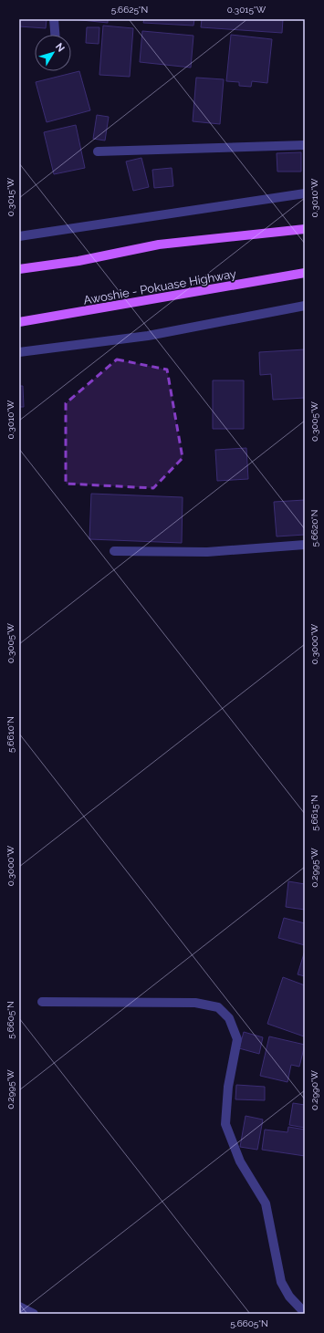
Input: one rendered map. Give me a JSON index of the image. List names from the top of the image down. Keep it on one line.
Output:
{"streets":{"main road":["Awoshie - Pokuase Highway"]},"north":"top right","coordinates":["5.6625°N","0.3015°W","0.3010°W","0.3005°W","5.6620°N","0.3000°W","5.6610°N","5.6615°N","0.2995°W","5.6605°N","0.2990°W"]}
